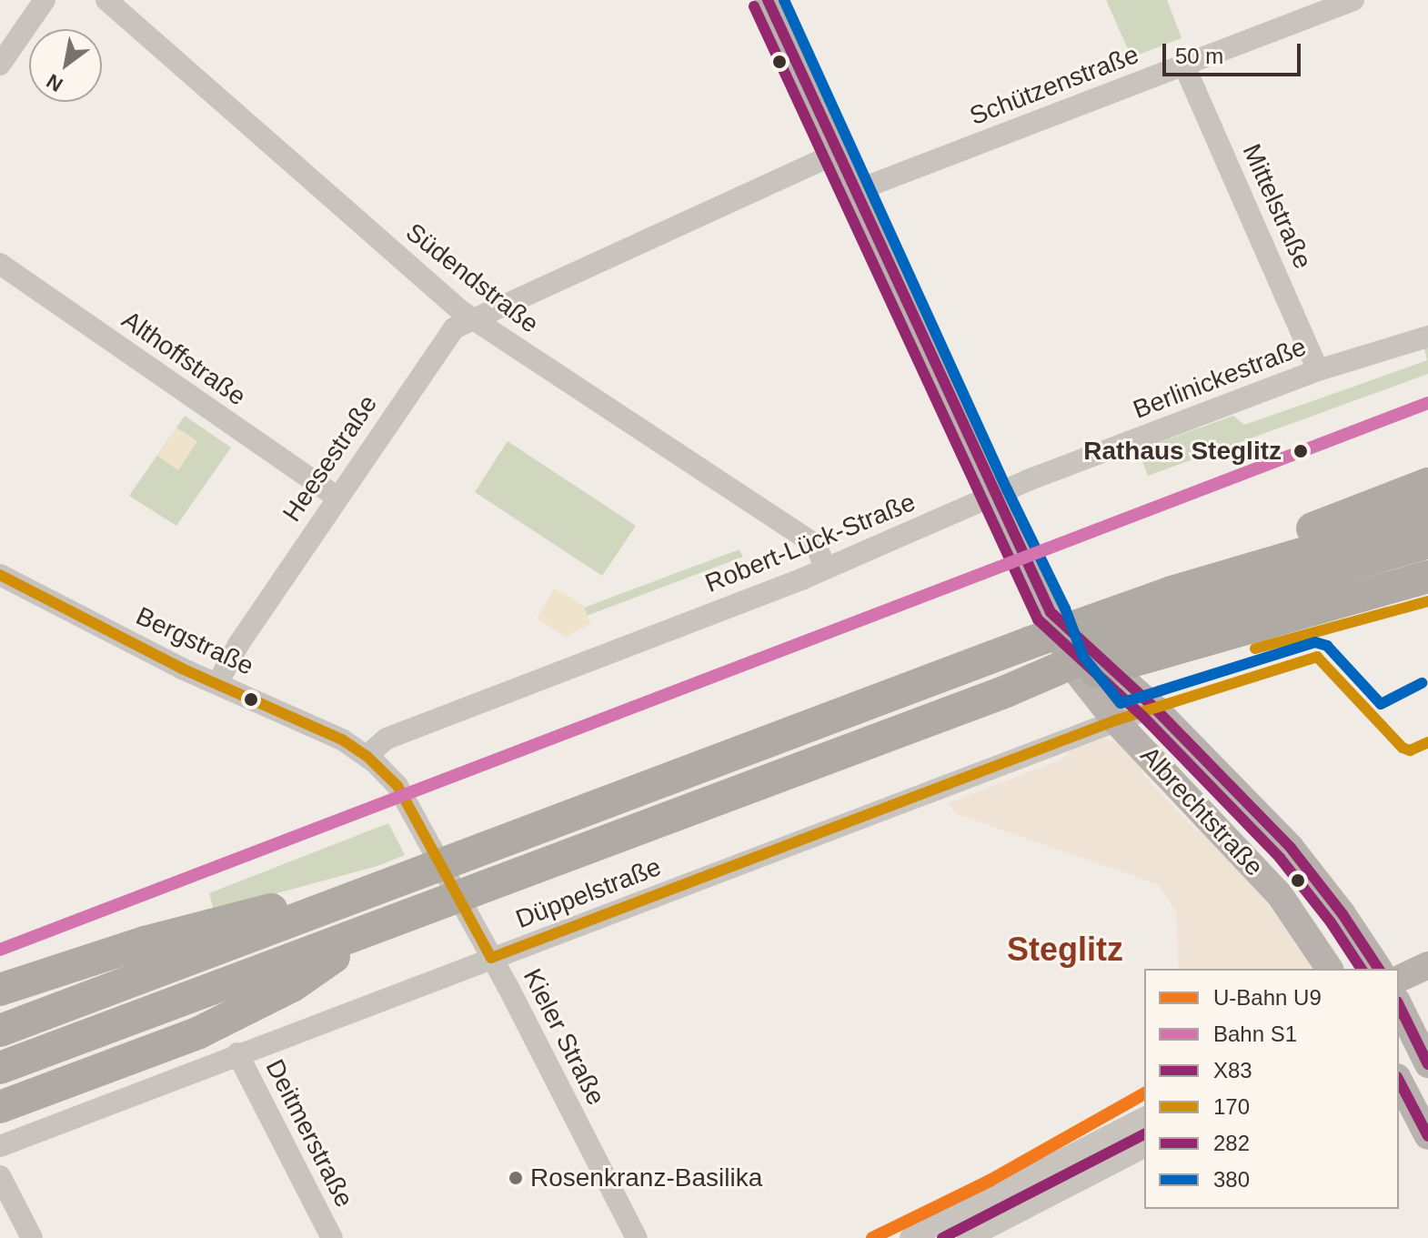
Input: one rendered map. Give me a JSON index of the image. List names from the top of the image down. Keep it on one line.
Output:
{"streets":{"main road":["Albrechtstraße"],"street":["Schützenstraße","Mittelstraße","Südendstraße","Althoffstraße","Berlinickestraße","Heesestraße","Robert-Lück-Straße","Bergstraße","Düppelstraße","Kieler Straße","Deitmerstraße"]},"crossings":[["Schützenstraße","Mittelstraße"],["Schützenstraße","Albrechtstraße"],["Mittelstraße","Berlinickestraße"],["Südendstraße","Heesestraße"],["Südendstraße","Robert-Lück-Straße"],["Althoffstraße","Heesestraße"],["Berlinickestraße","Robert-Lück-Straße"],["Berlinickestraße","Albrechtstraße"],["Heesestraße","Bergstraße"],["Heesestraße","Albrechtstraße"],["Robert-Lück-Straße","Bergstraße"],["Robert-Lück-Straße","Albrechtstraße"],["Robert-Lück-Straße","Kieler Straße"],["Bergstraße","Kieler Straße"],["Albrechtstraße","Düppelstraße"],["Düppelstraße","Kieler Straße"],["Düppelstraße","Deitmerstraße"]],"districts":["Steglitz"],"places":["Rathaus Steglitz","Rosenkranz-Basilika"],"lines":["transit line X83","transit line 380","transit line 282","rail line S1","transit line 170","metro line U9"],"legend":["U-Bahn U9","Bahn S1","X83","170","282","380"],"scale_bar":"50 m","north":"bottom left"}
